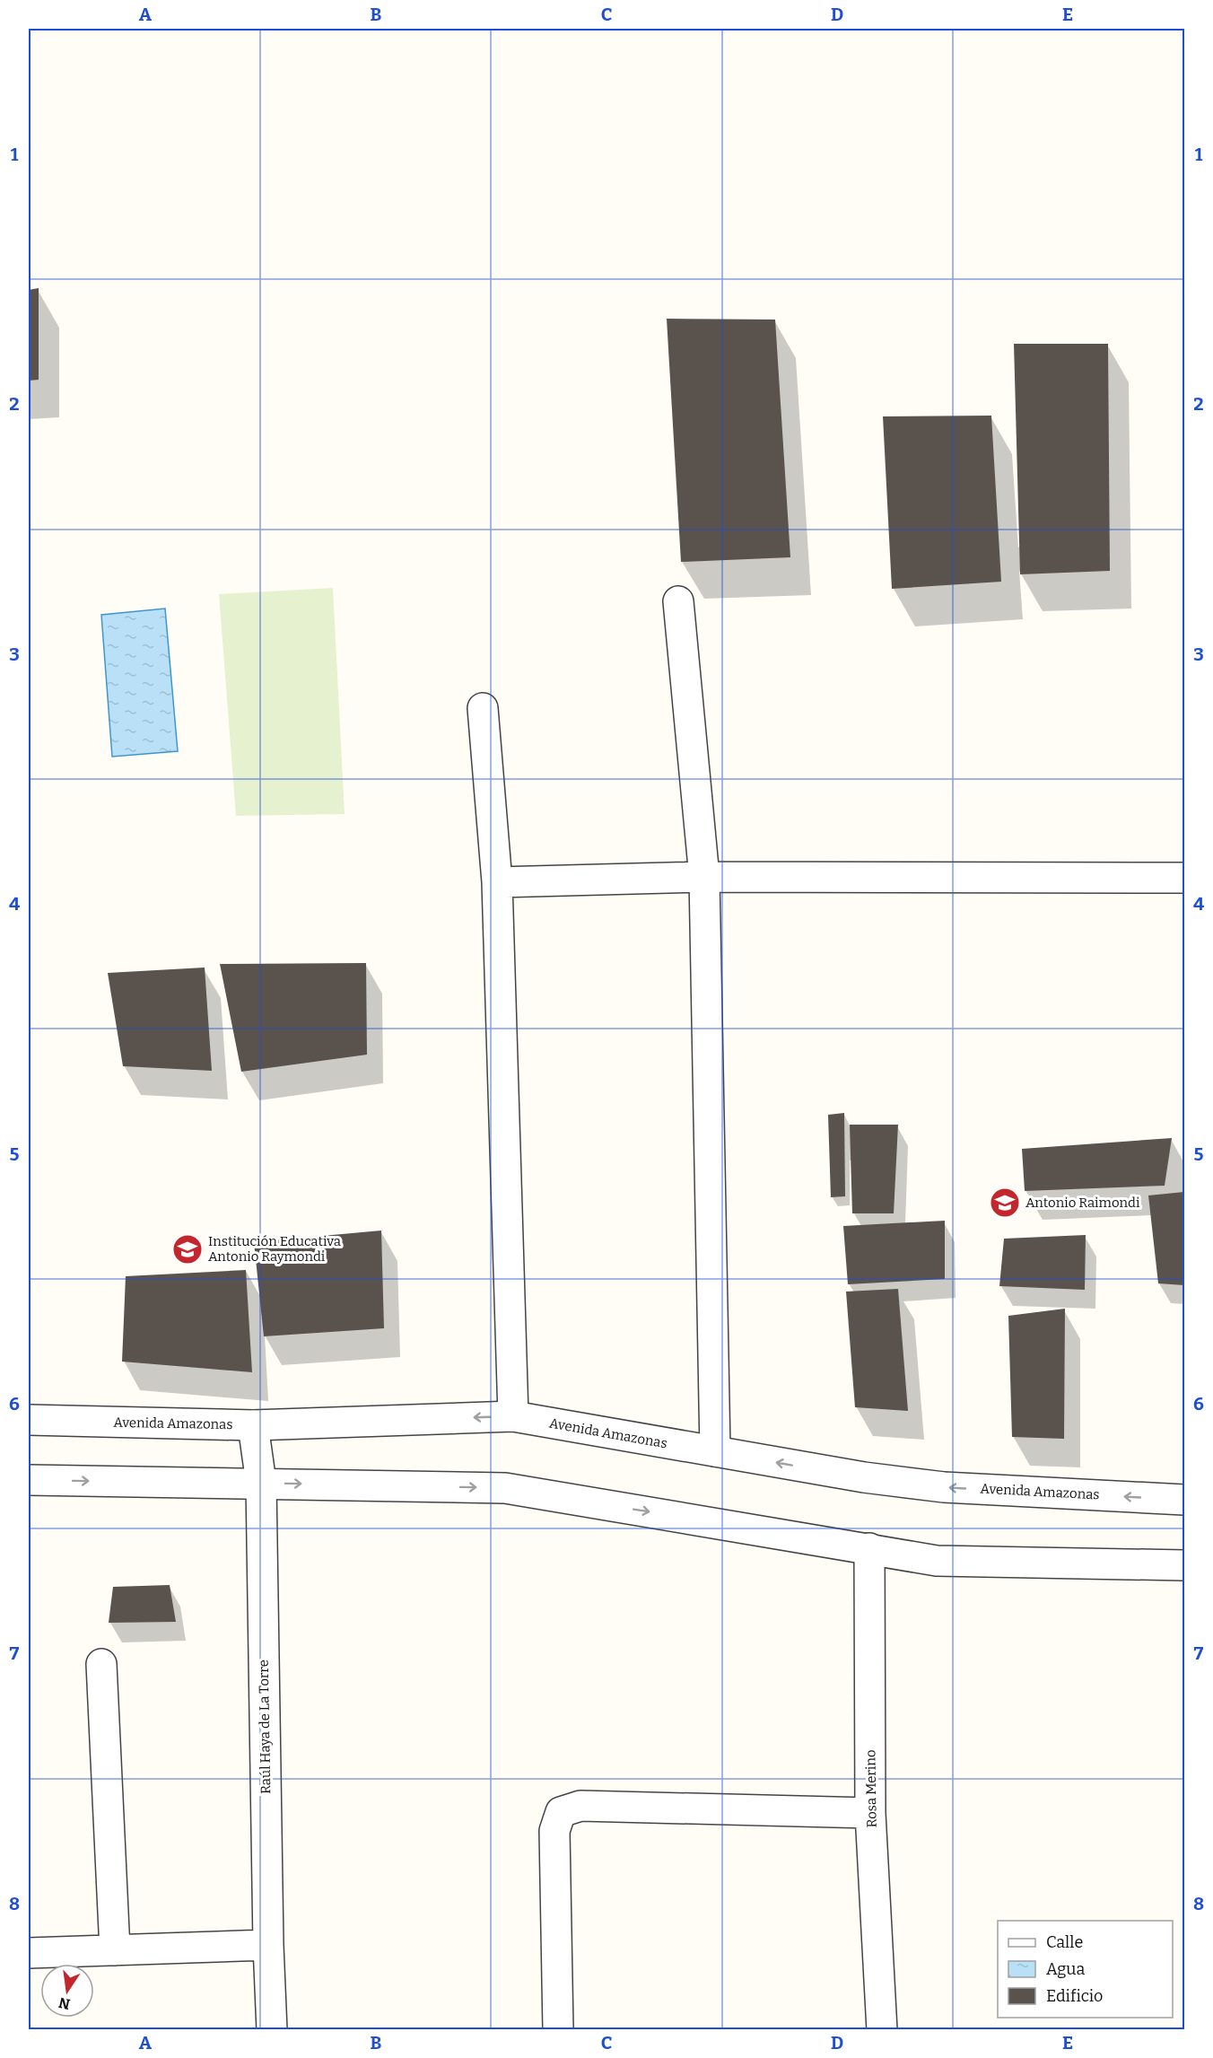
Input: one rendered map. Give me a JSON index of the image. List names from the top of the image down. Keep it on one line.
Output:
{"streets":{"street":["Avenida Amazonas","Raúl Haya de La Torre","Rosa Merino"]},"crossings":[["Avenida Amazonas","Raúl Haya de La Torre"]],"places":{"school or university":["Antonio Raimondi","Institución Educativa Antonio Raymondi"]},"legend":["Calle","Agua","Edificio"],"north":"bottom","grid":{"columns":["A","B","C","D","E"],"rows":["1","2","3","4","5","6","7","8"]}}
